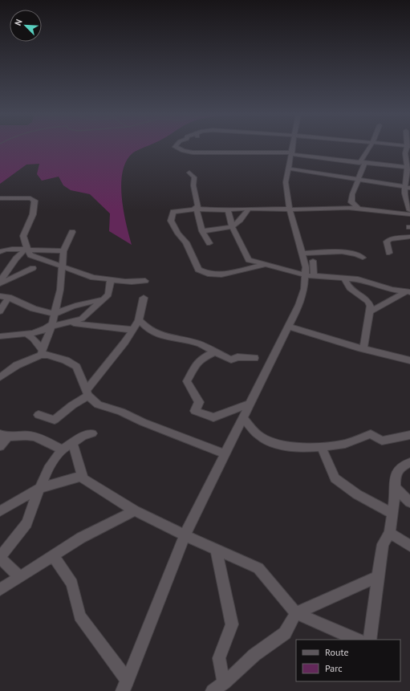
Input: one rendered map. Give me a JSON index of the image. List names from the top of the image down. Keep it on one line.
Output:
{"legend":["Route","Parc"],"north":"top left"}
